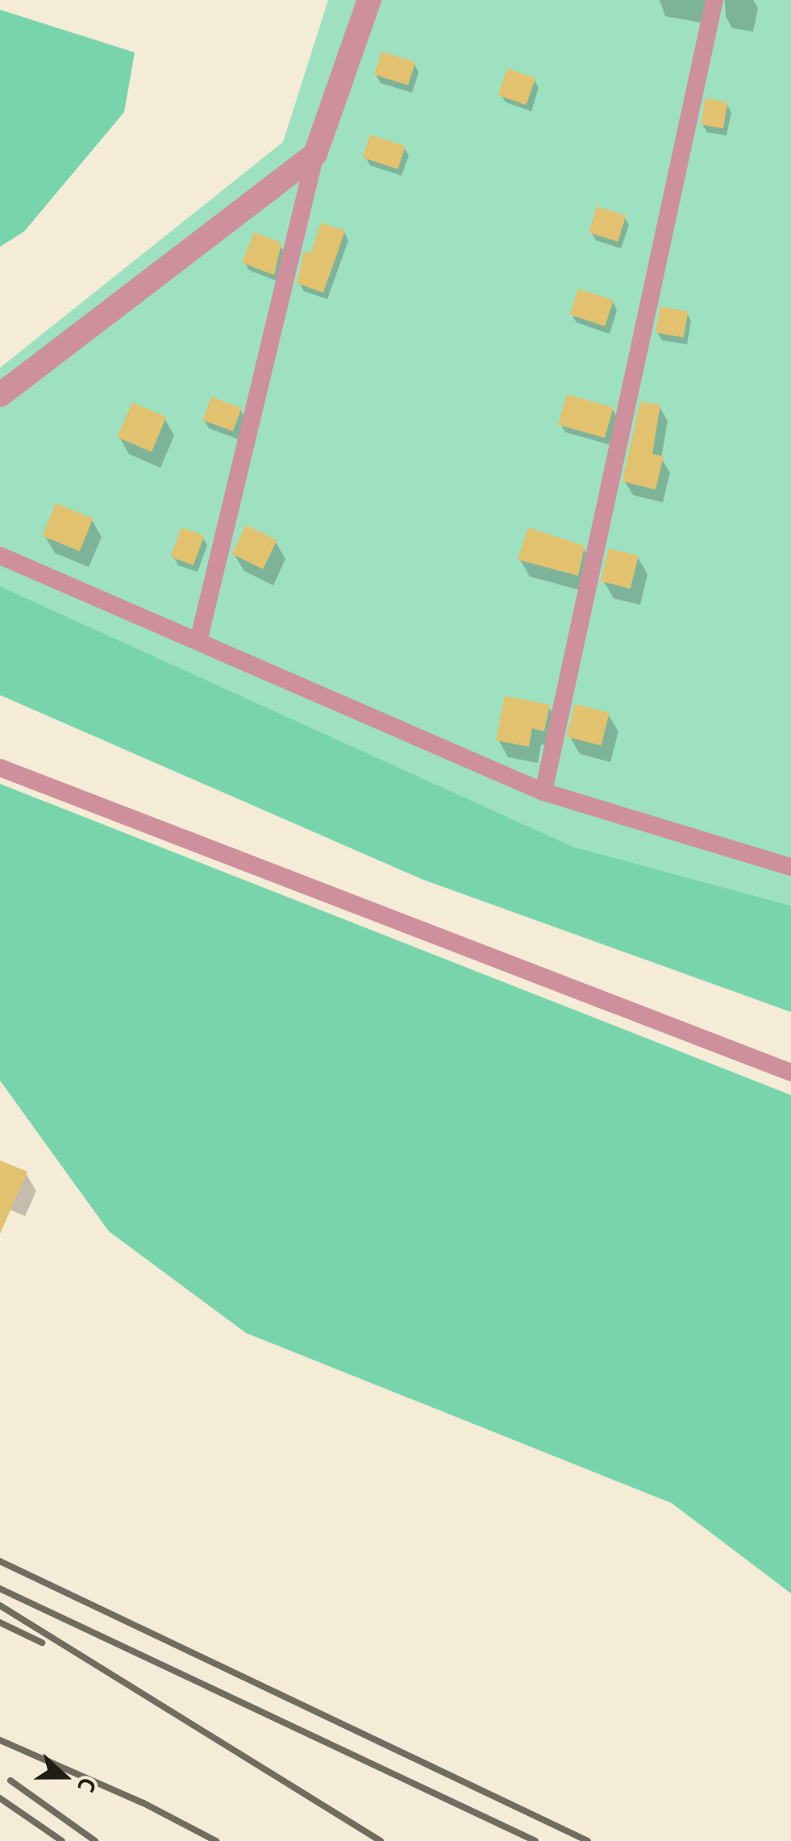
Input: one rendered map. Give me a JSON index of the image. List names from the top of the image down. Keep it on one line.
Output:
{"north":"right"}
